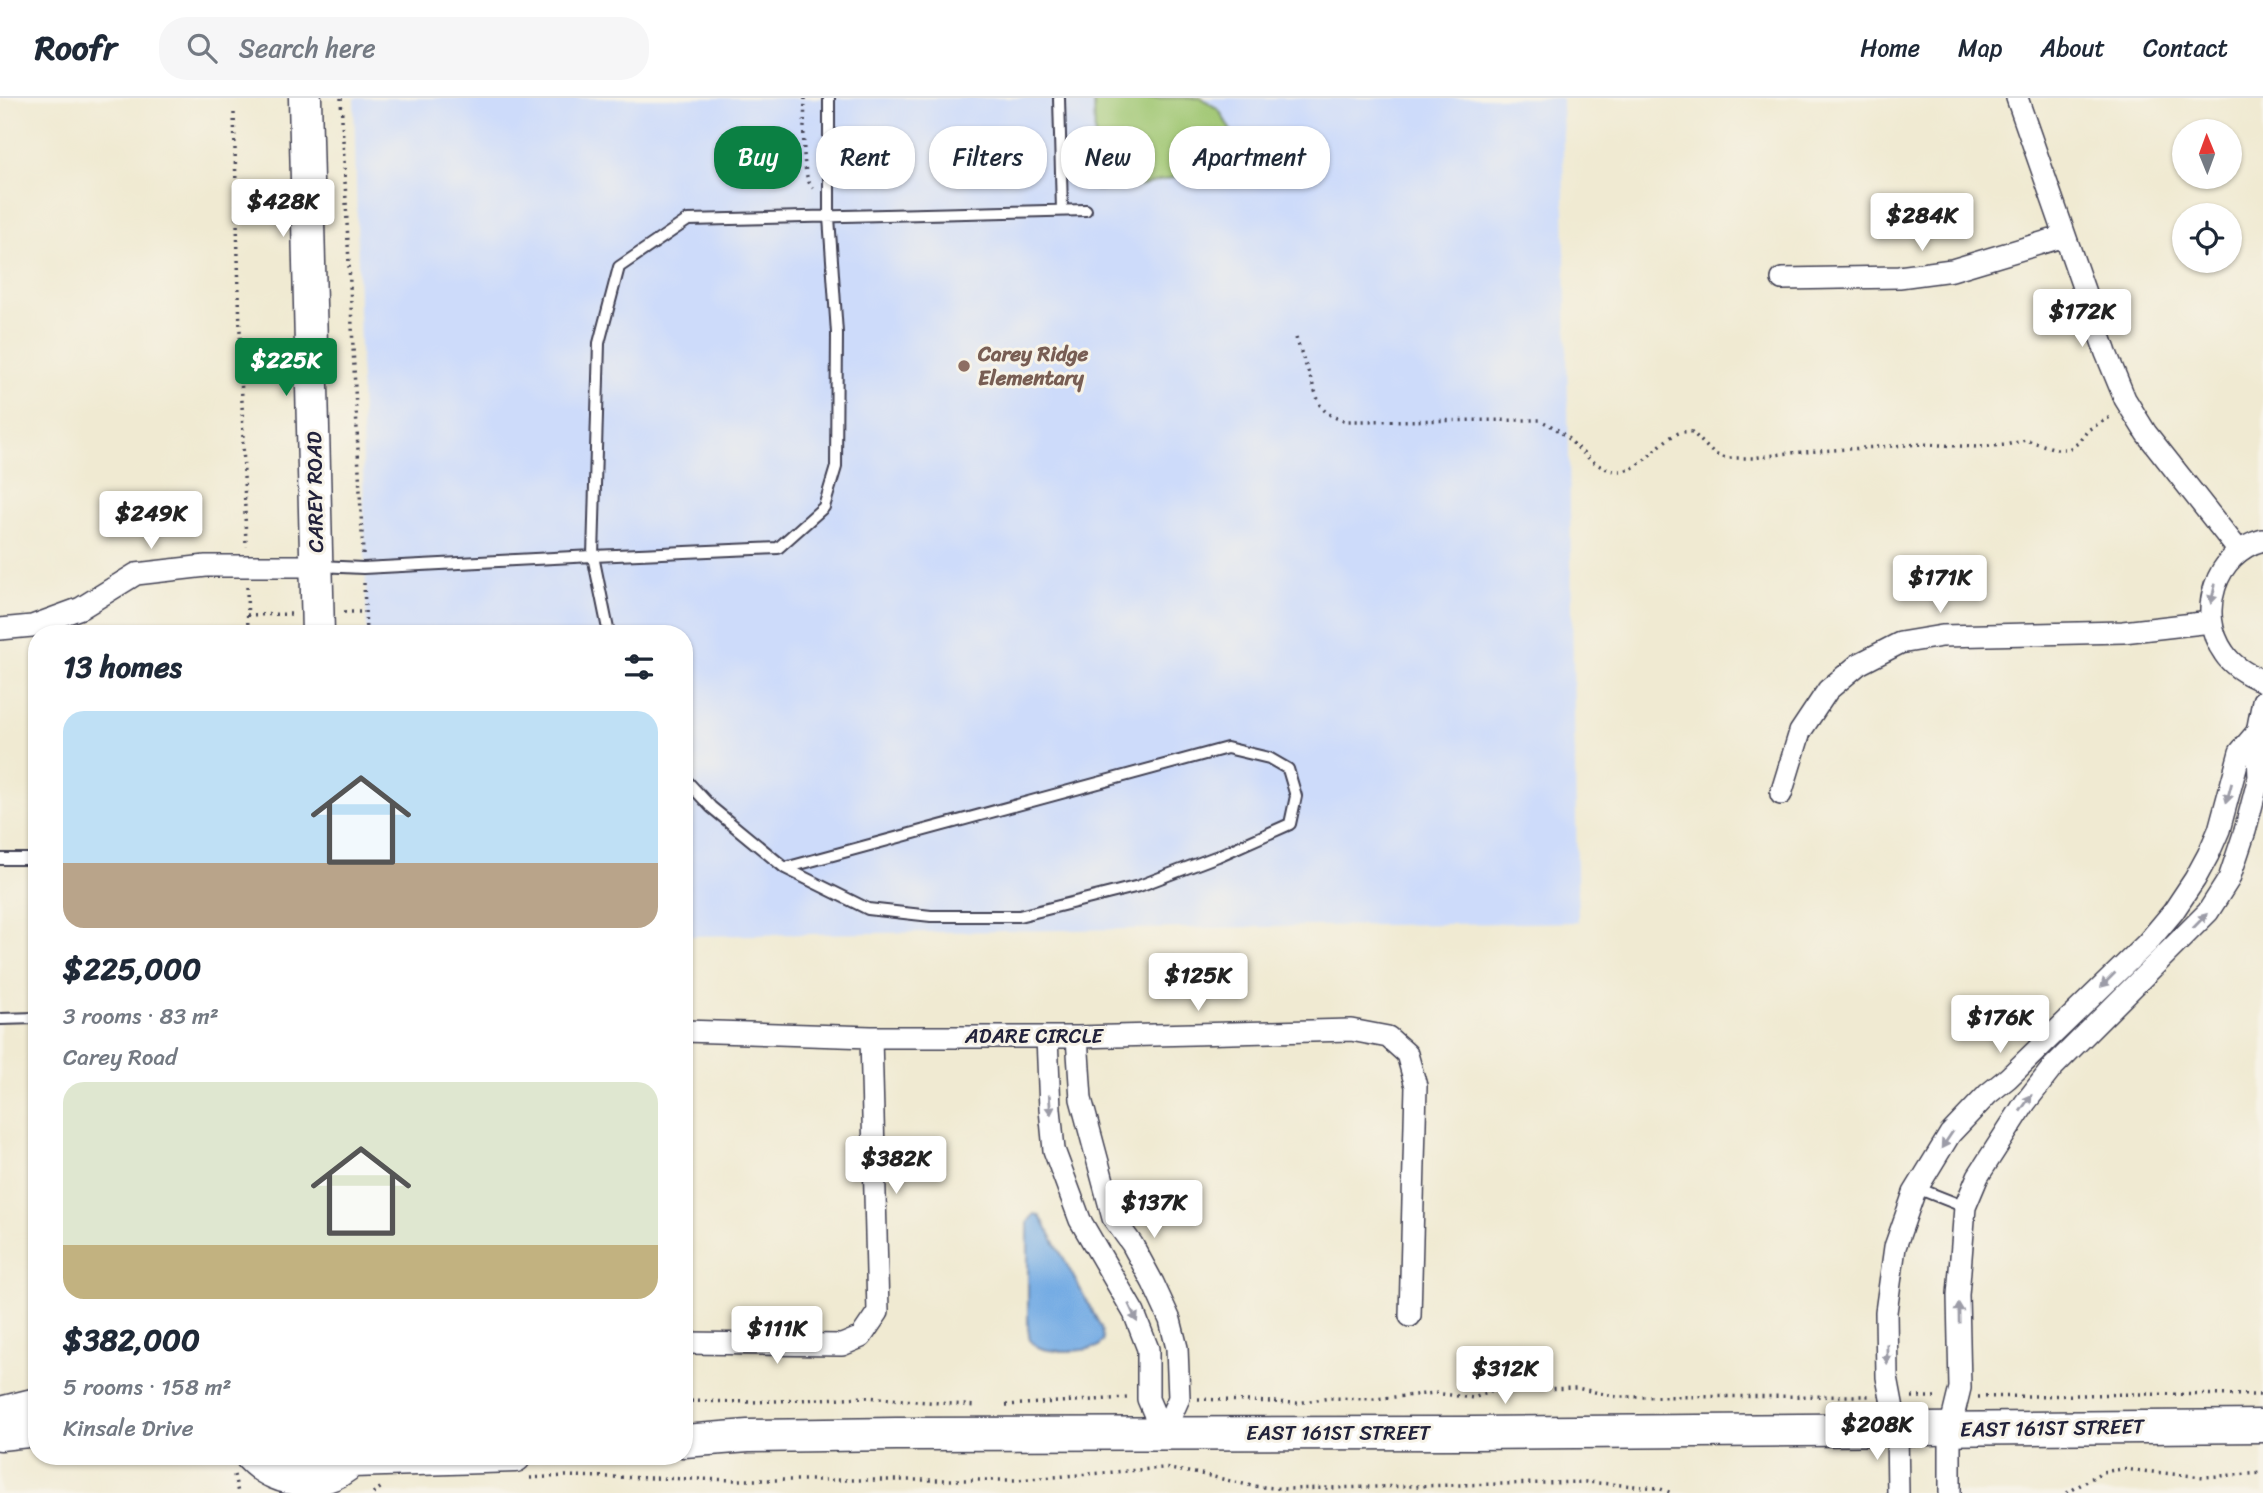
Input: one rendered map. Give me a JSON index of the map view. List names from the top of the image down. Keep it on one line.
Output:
{"streets":{"street":["CAREY ROAD","ADARE CIRCLE","EAST 161ST STREET"]},"places":["Carey Ridge Elementary"],"north":"top","page":{"header":"Roofr","search":"Search here","nav":["Home","Map","About","Contact"],"chip":["Buy","Rent","Filters","New","Apartment"],"price":["$428K","$284K","$172K","$225K","$249K","$171K","$125K","$176K","$382K","$137K","$111K","$312K","$208K"],"heading":"13 homes","list":[{"name":"$225,000","note":"3 rooms · 83 m² · Carey Road"},{"name":"$382,000","note":"5 rooms · 158 m² · Kinsale Drive"}]}}
